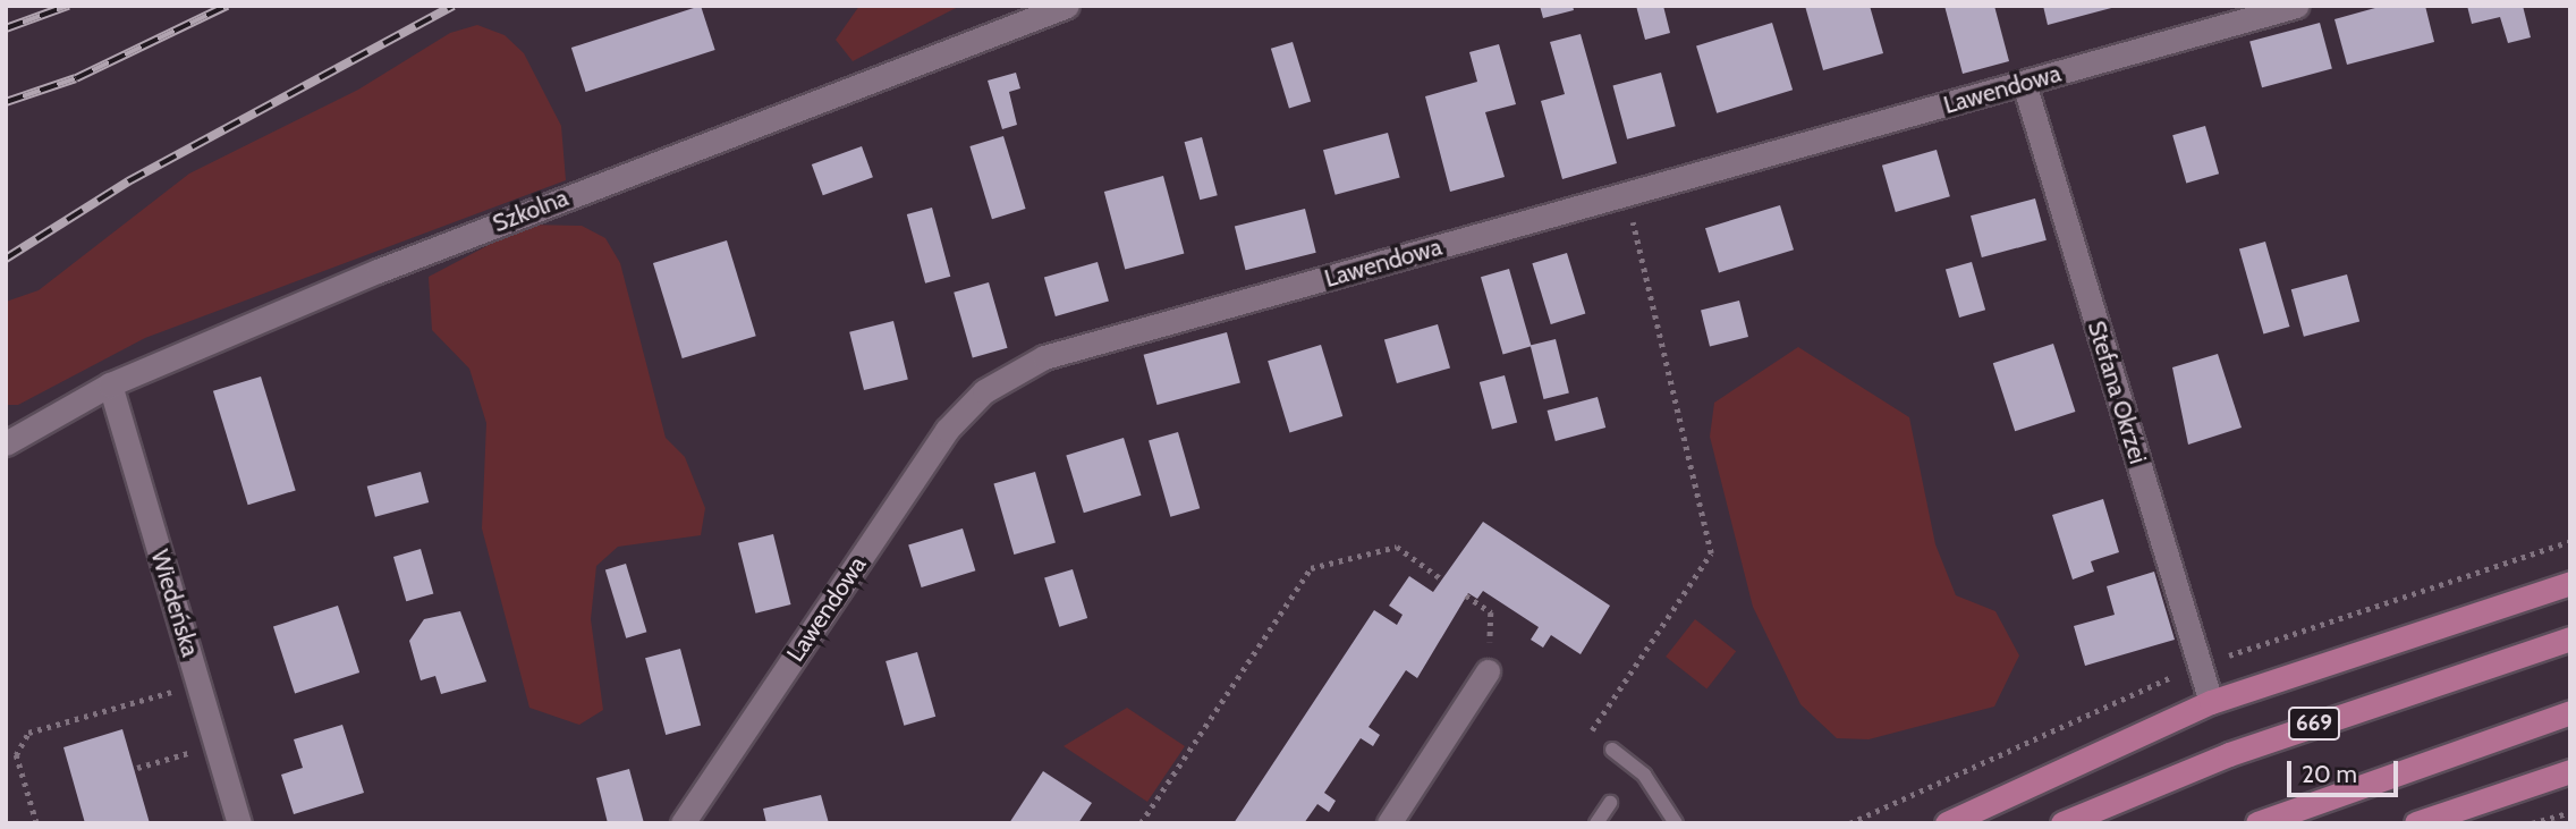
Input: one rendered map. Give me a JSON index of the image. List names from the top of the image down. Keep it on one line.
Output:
{"streets":{"main road":["669"],"street":["Lawendowa","Szkolna","Stefana Okrzei","Wiedeńska"]},"crossings":[["Lawendowa","Stefana Okrzei"],["Szkolna","Wiedeńska"]],"scale_bar":"20 m"}
